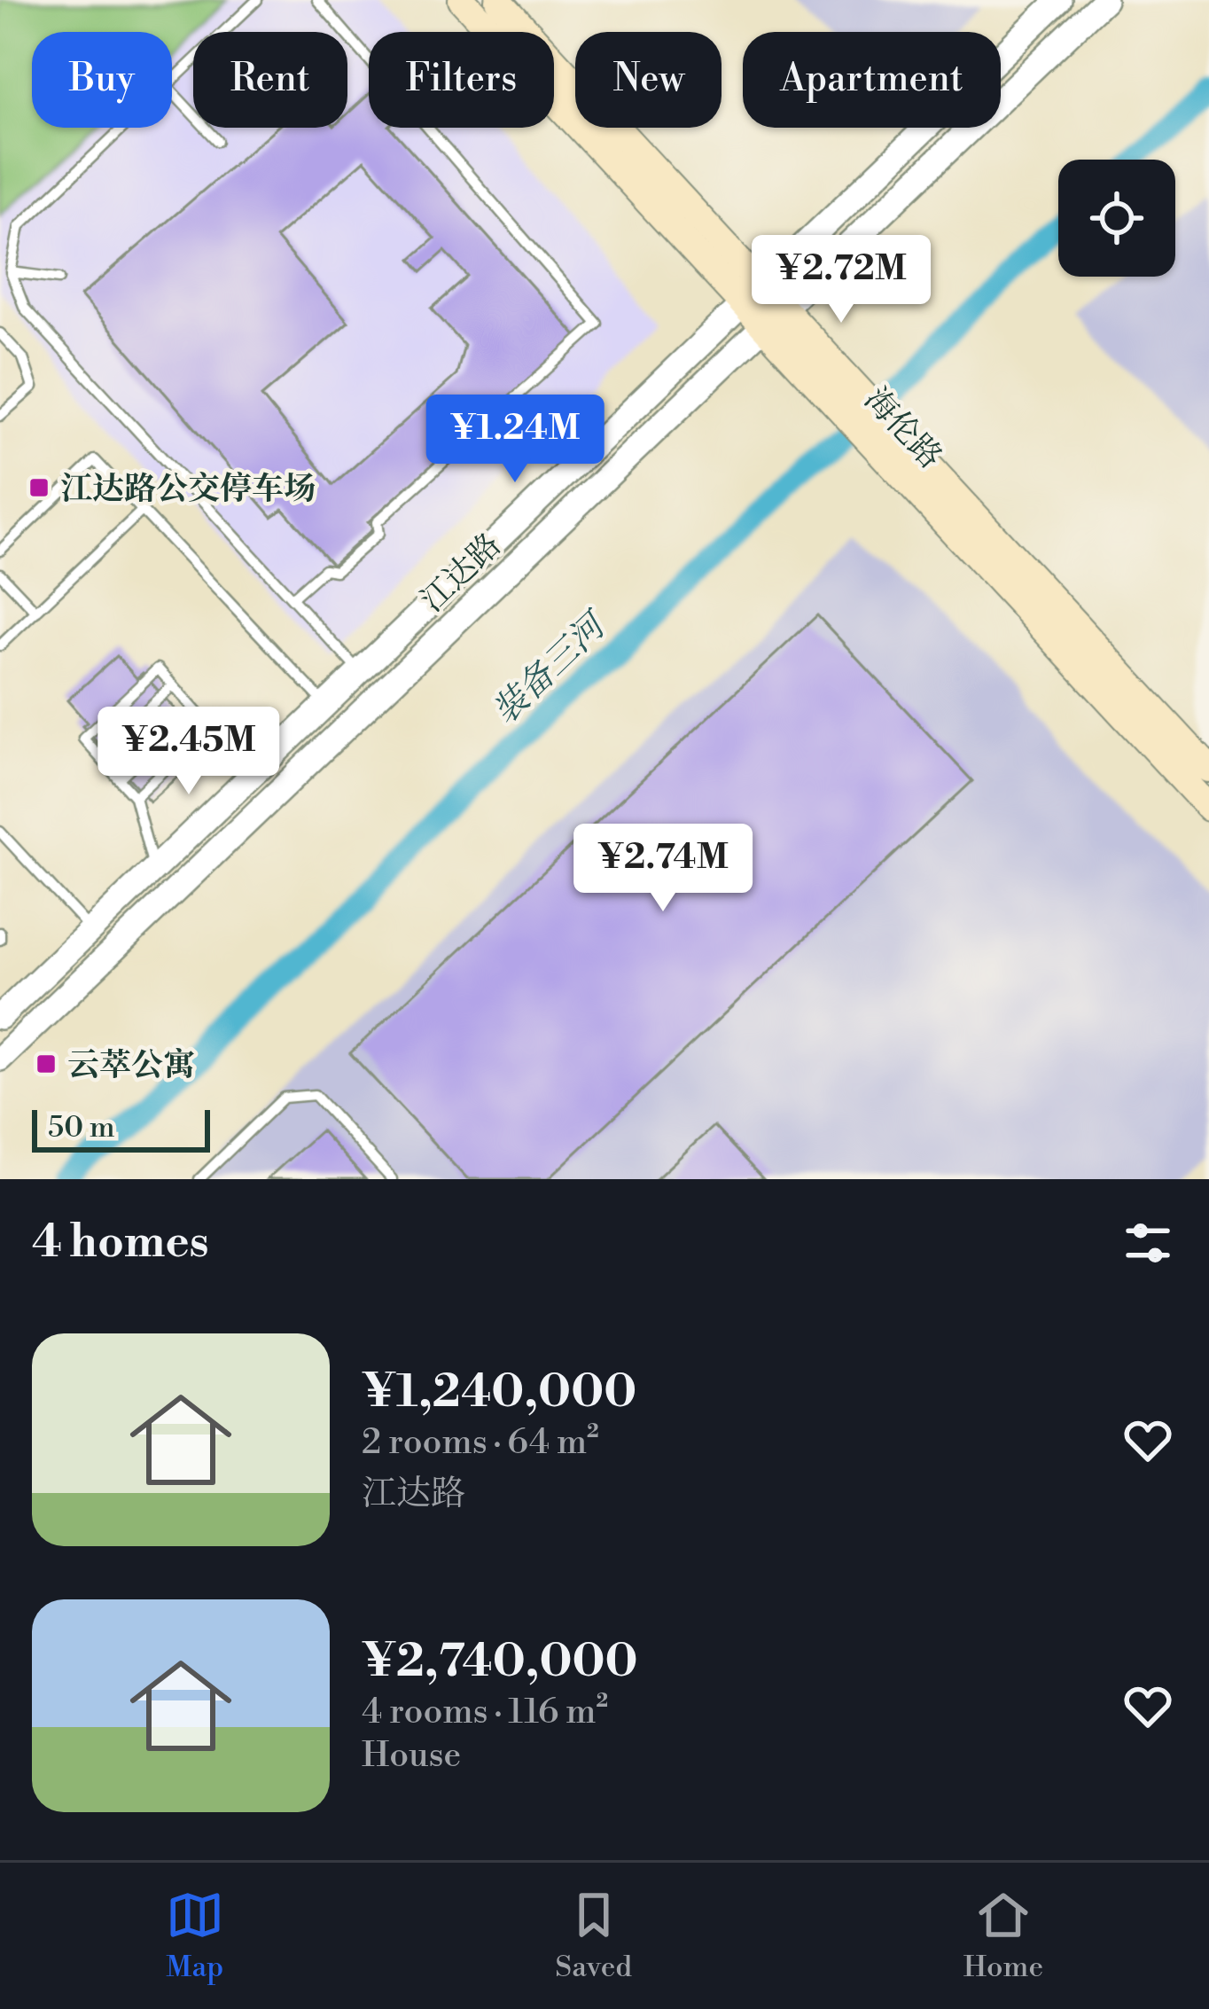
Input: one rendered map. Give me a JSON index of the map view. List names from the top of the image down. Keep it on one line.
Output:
{"streets":{"main road":["海伦路"],"street":["江达路"]},"crossings":[["海伦路","江达路"]],"water":["装备三河"],"places":{"transit":["江达路公交停车场","云萃公寓"]},"scale_bar":"50 m","page":{"chip":["Buy","Rent","Filters","New","Apartment"],"price":["¥2.72M","¥1.24M","¥2.45M","¥2.74M"],"scale":"50 m","heading":"4 homes","list":[{"name":"¥1,240,000","note":"2 rooms · 64 m² · 江达路"},{"name":"¥2,740,000","note":"4 rooms · 116 m² · House"}],"tabs":["Map","Saved","Home"]}}
